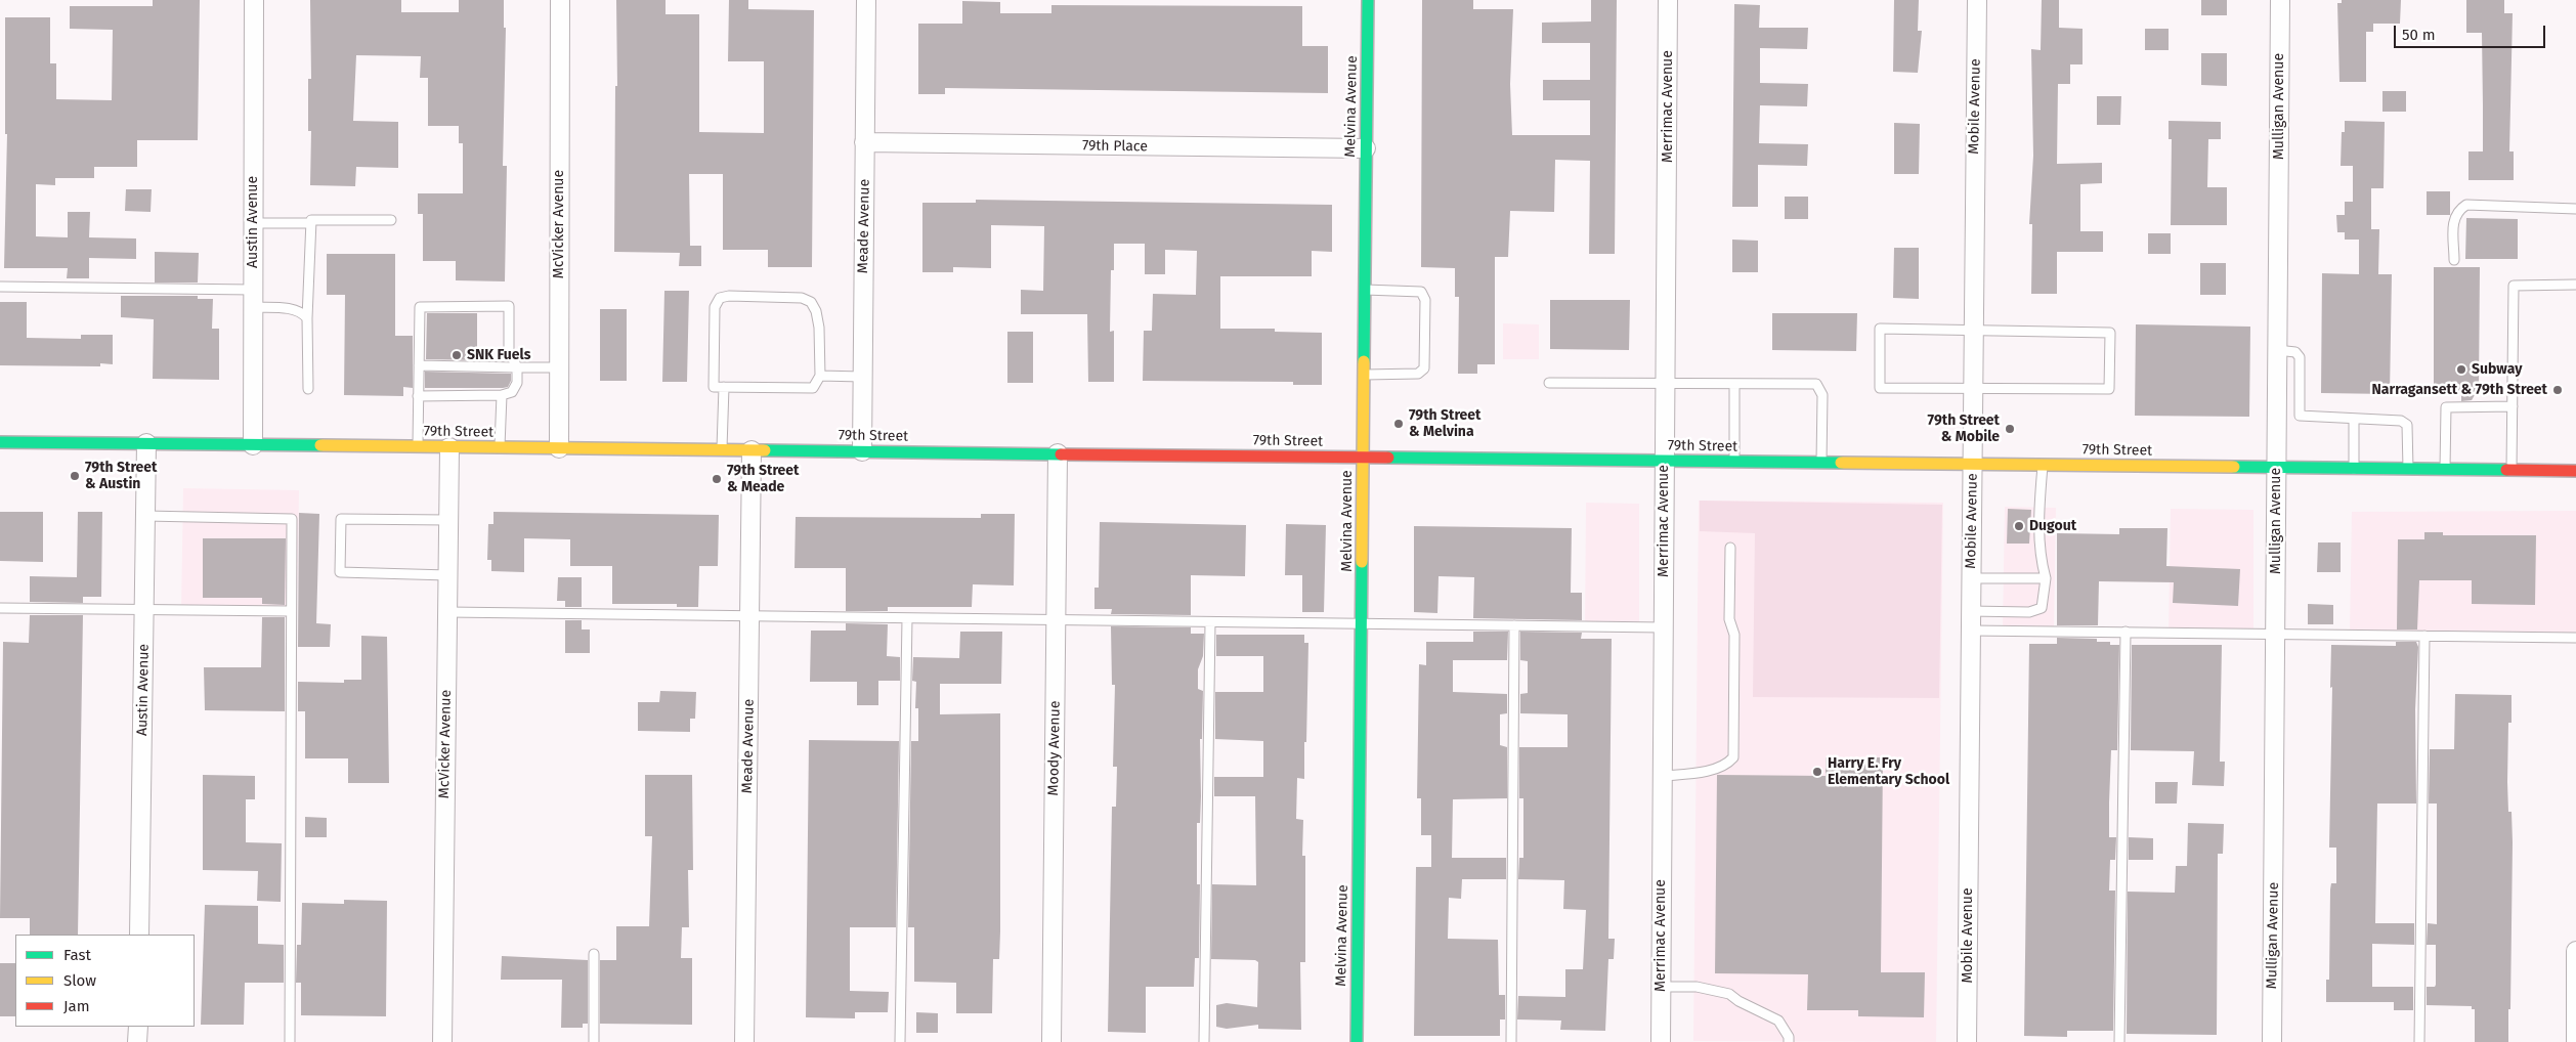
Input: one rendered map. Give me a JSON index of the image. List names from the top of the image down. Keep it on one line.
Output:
{"streets":{"main road":["Melvina Avenue","79th Street"],"street":["Merrimac Avenue","Mobile Avenue","Mulligan Avenue","79th Place","Austin Avenue","McVicker Avenue","Meade Avenue","Moody Avenue"]},"crossings":[["Melvina Avenue","79th Place"],["Melvina Avenue","79th Street"],["Merrimac Avenue","79th Street"],["Mobile Avenue","79th Street"],["Mulligan Avenue","79th Street"],["79th Place","Meade Avenue"],["Austin Avenue","79th Street"],["McVicker Avenue","79th Street"],["Meade Avenue","79th Street"],["79th Street","Moody Avenue"]],"places":["SNK Fuels","Subway","Narragansett & 79th Street","79th Street & Melvina","79th Street & Mobile","79th Street & Austin","79th Street & Meade","Dugout","Harry E. Fry Elementary School"],"legend":["Fast","Slow","Jam"],"scale_bar":"50 m"}
